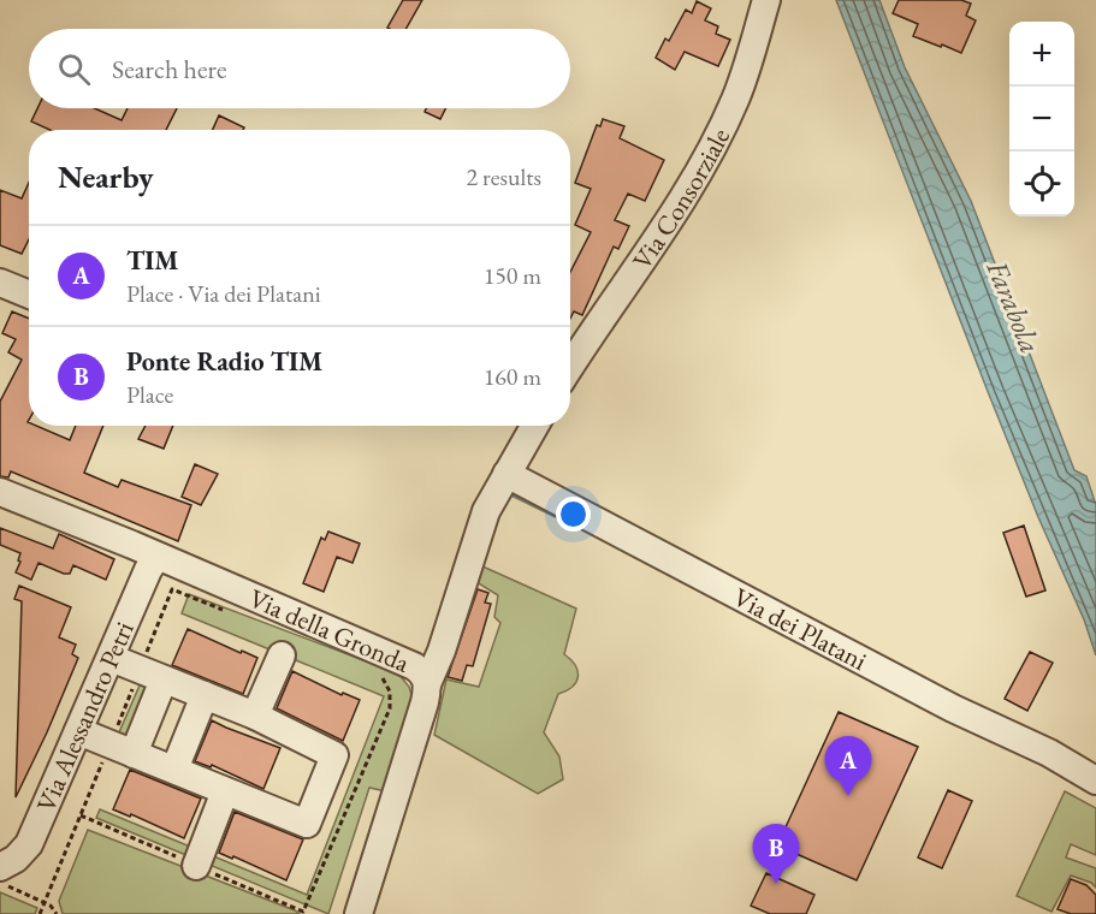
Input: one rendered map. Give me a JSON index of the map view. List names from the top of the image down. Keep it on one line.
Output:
{"streets":{"street":["Via Consorziale","Via dei Platani","Via della Gronda","Via Alessandro Petri"]},"crossings":[["Via della Gronda","Via Alessandro Petri"]],"water":["Farabola"],"page":{"map_buttons":["+","−"],"search":"Search here","heading":["Nearby","2 results"],"list":[{"mark":"A","name":"TIM","note":"Place · Via dei Platani","value":"150 m"},{"mark":"B","name":"Ponte Radio TIM","note":"Place","value":"160 m"}],"pins":["A","B"]}}
